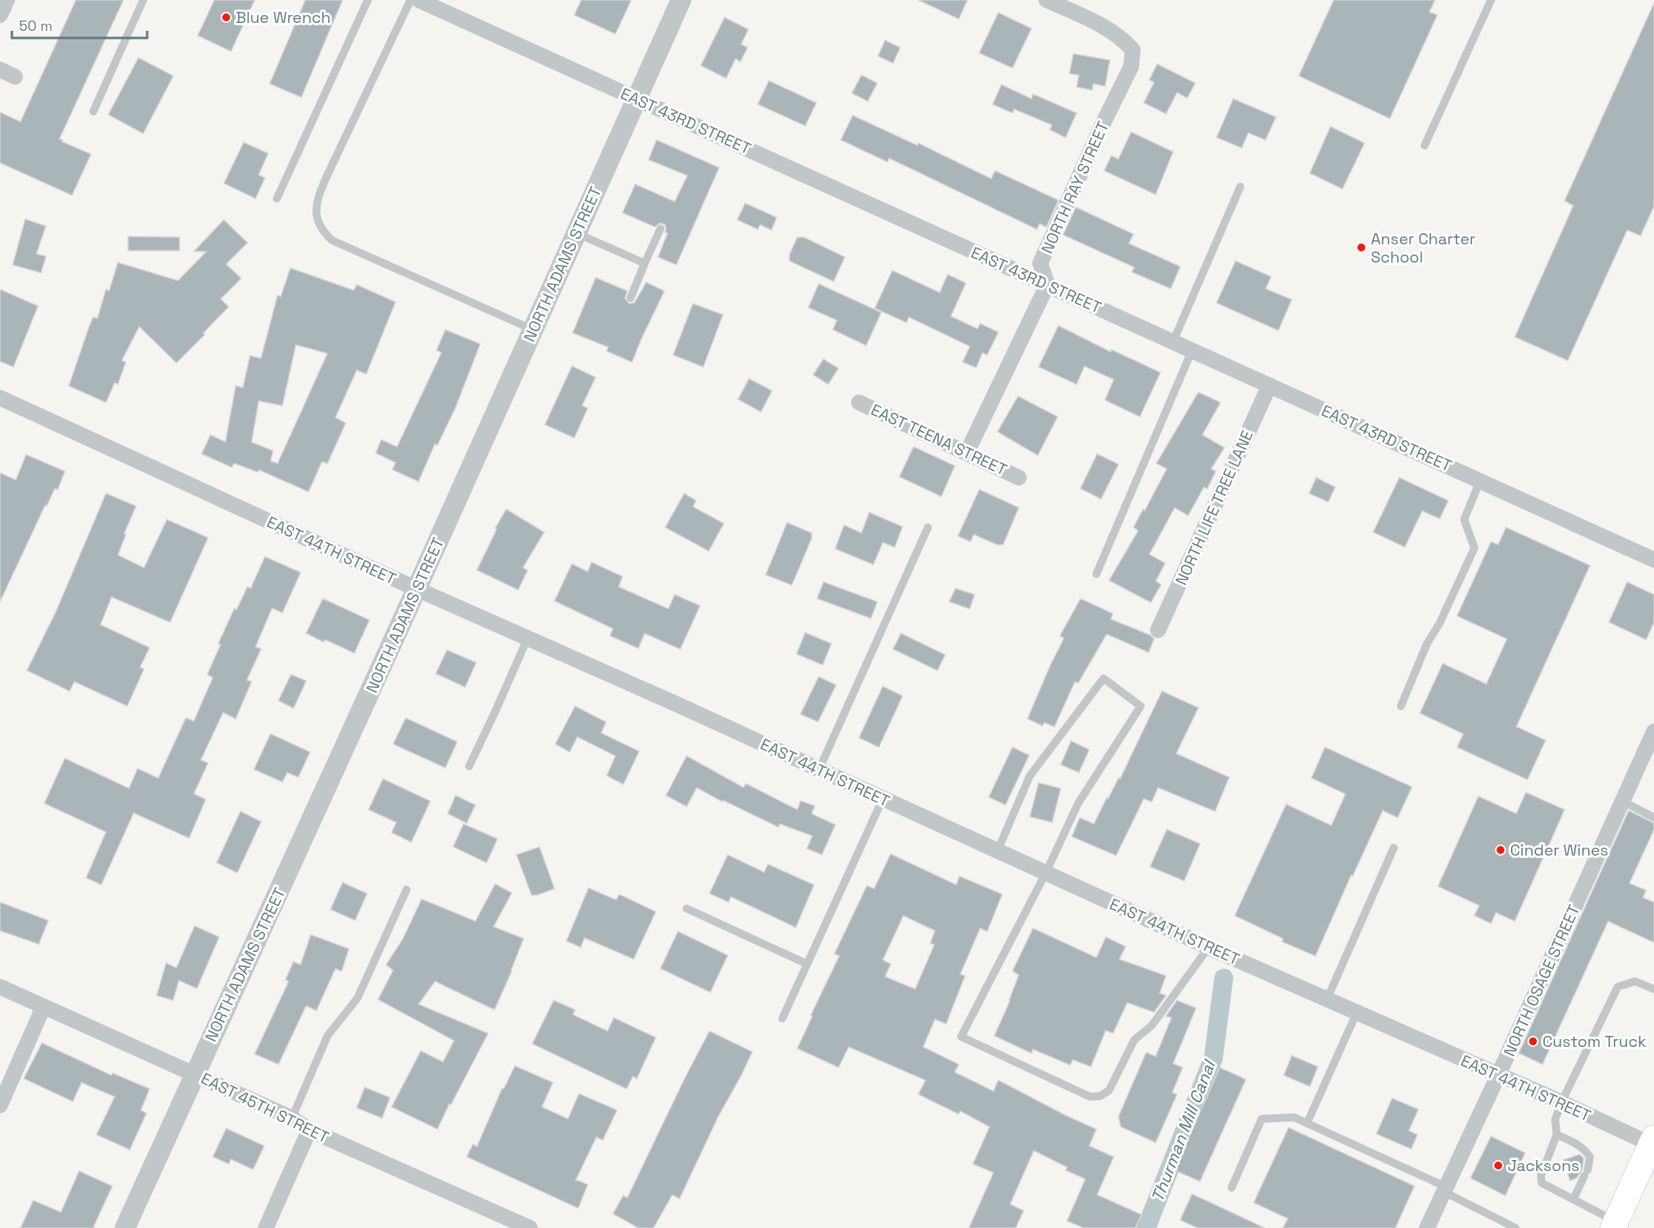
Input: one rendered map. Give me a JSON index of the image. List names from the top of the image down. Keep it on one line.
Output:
{"streets":{"street":["EAST 43RD STREET","NORTH RAY STREET","NORTH ADAMS STREET","EAST TEENA STREET","NORTH LIFE TREE LANE","EAST 44TH STREET","NORTH OSAGE STREET","EAST 45TH STREET"]},"crossings":[["EAST 43RD STREET","NORTH RAY STREET"],["EAST 43RD STREET","NORTH ADAMS STREET"],["EAST 43RD STREET","NORTH LIFE TREE LANE"],["NORTH ADAMS STREET","EAST 44TH STREET"],["NORTH ADAMS STREET","EAST 45TH STREET"],["EAST 44TH STREET","NORTH OSAGE STREET"]],"water":["Thurman Mill Canal"],"places":["Blue Wrench","Anser Charter School","Cinder Wines","Custom Truck","Jacksons"],"scale_bar":"50 m"}
